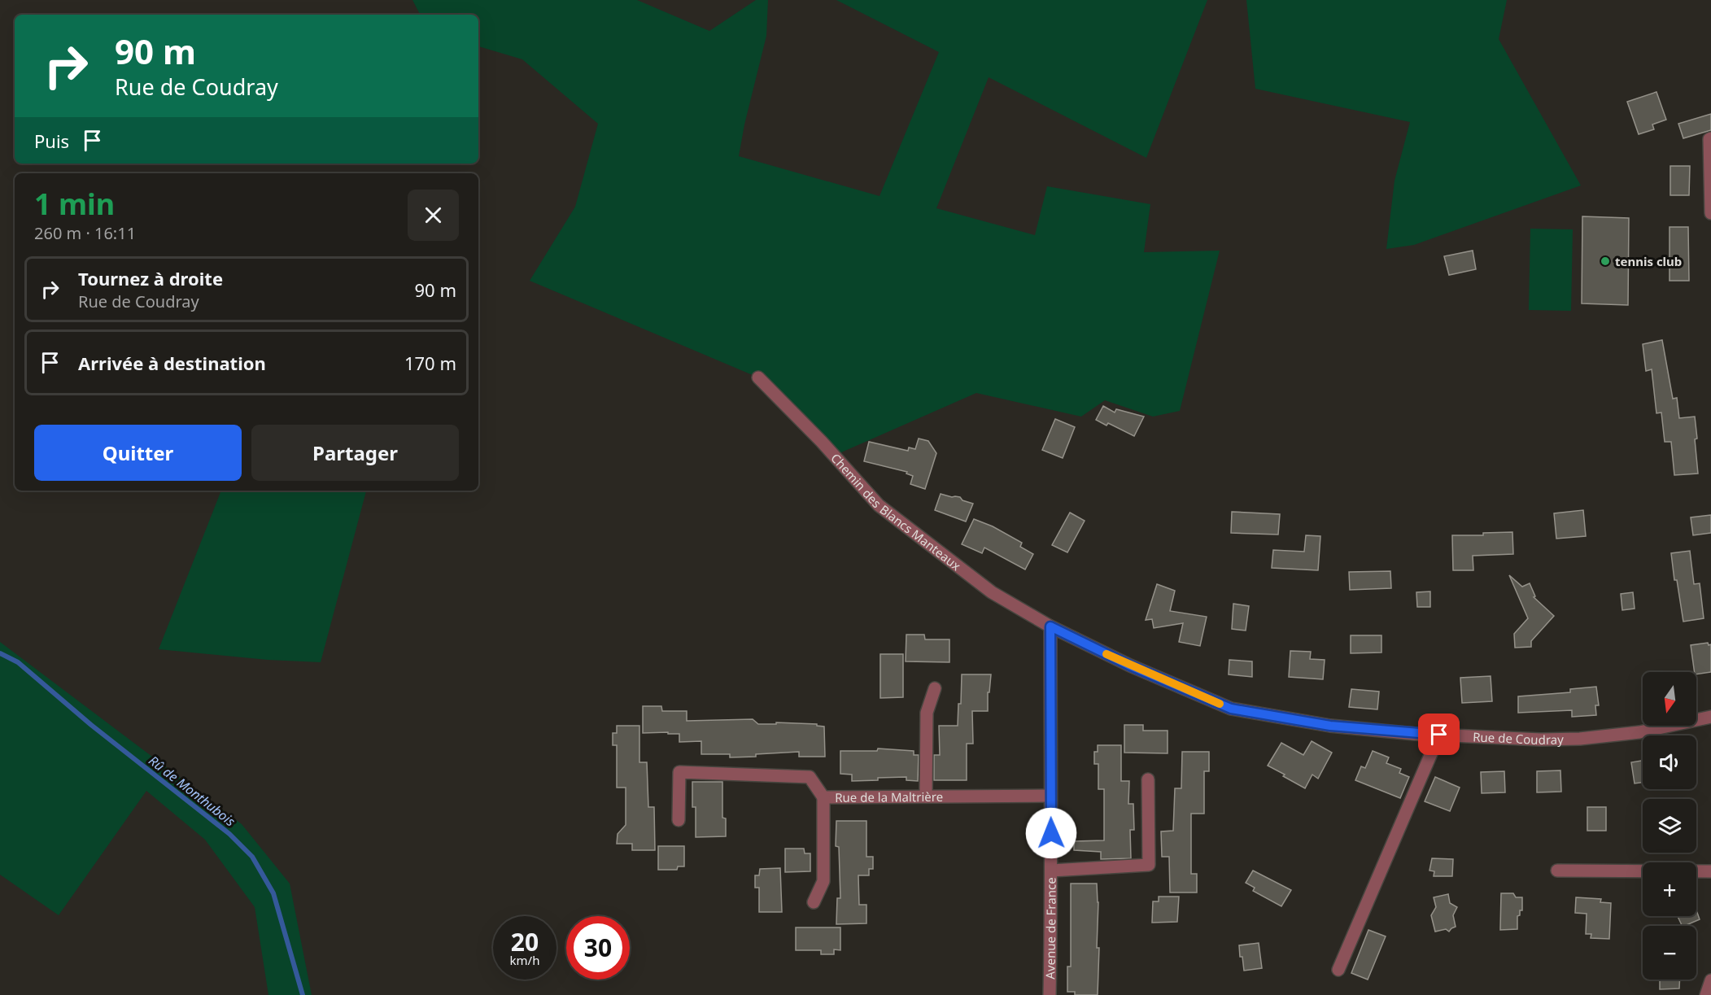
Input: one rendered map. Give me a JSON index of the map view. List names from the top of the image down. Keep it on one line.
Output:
{"streets":{"street":["Chemin des Blancs Manteaux","Rue de Coudray","Rue de la Maltrière","Avenue de France"]},"crossings":[["Chemin des Blancs Manteaux","Rue de Coudray"],["Chemin des Blancs Manteaux","Avenue de France"],["Rue de Coudray","Avenue de France"],["Rue de la Maltrière","Avenue de France"]],"water":["Rû de Monthubois"],"places":["tennis club"],"north":"bottom","page":{"turn":["90 m","Rue de Coudray"],"then":"Puis","heading":["1 min","260 m · 16:11"],"list":[{"name":"Tournez à droite","note":"Rue de Coudray","value":"90 m"},{"name":"Arrivée à destination","value":"170 m"}],"buttons":["Quitter","Partager"],"map_buttons":["+","−"],"speed":"20 km/h","limit":"30"}}
